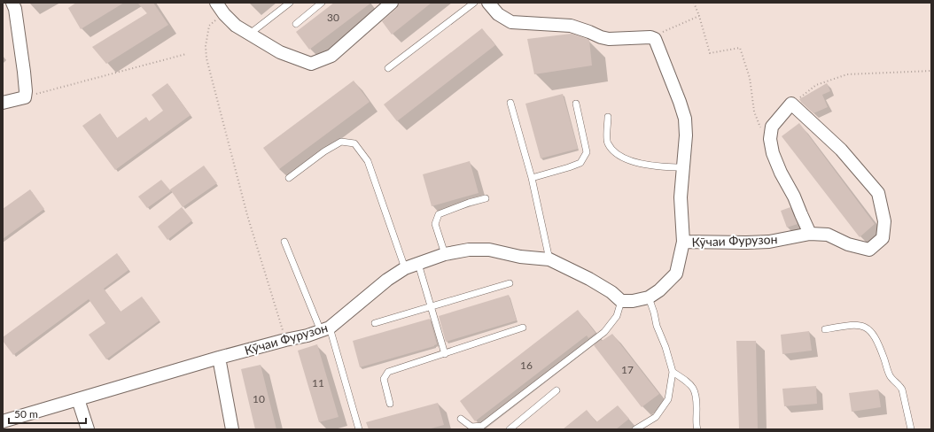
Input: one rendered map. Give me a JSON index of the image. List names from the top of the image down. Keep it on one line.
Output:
{"streets":{"street":["Кӯчаи Фурузон"]},"house_numbers":["30","16","17","11","10"],"scale_bar":"50 m"}
